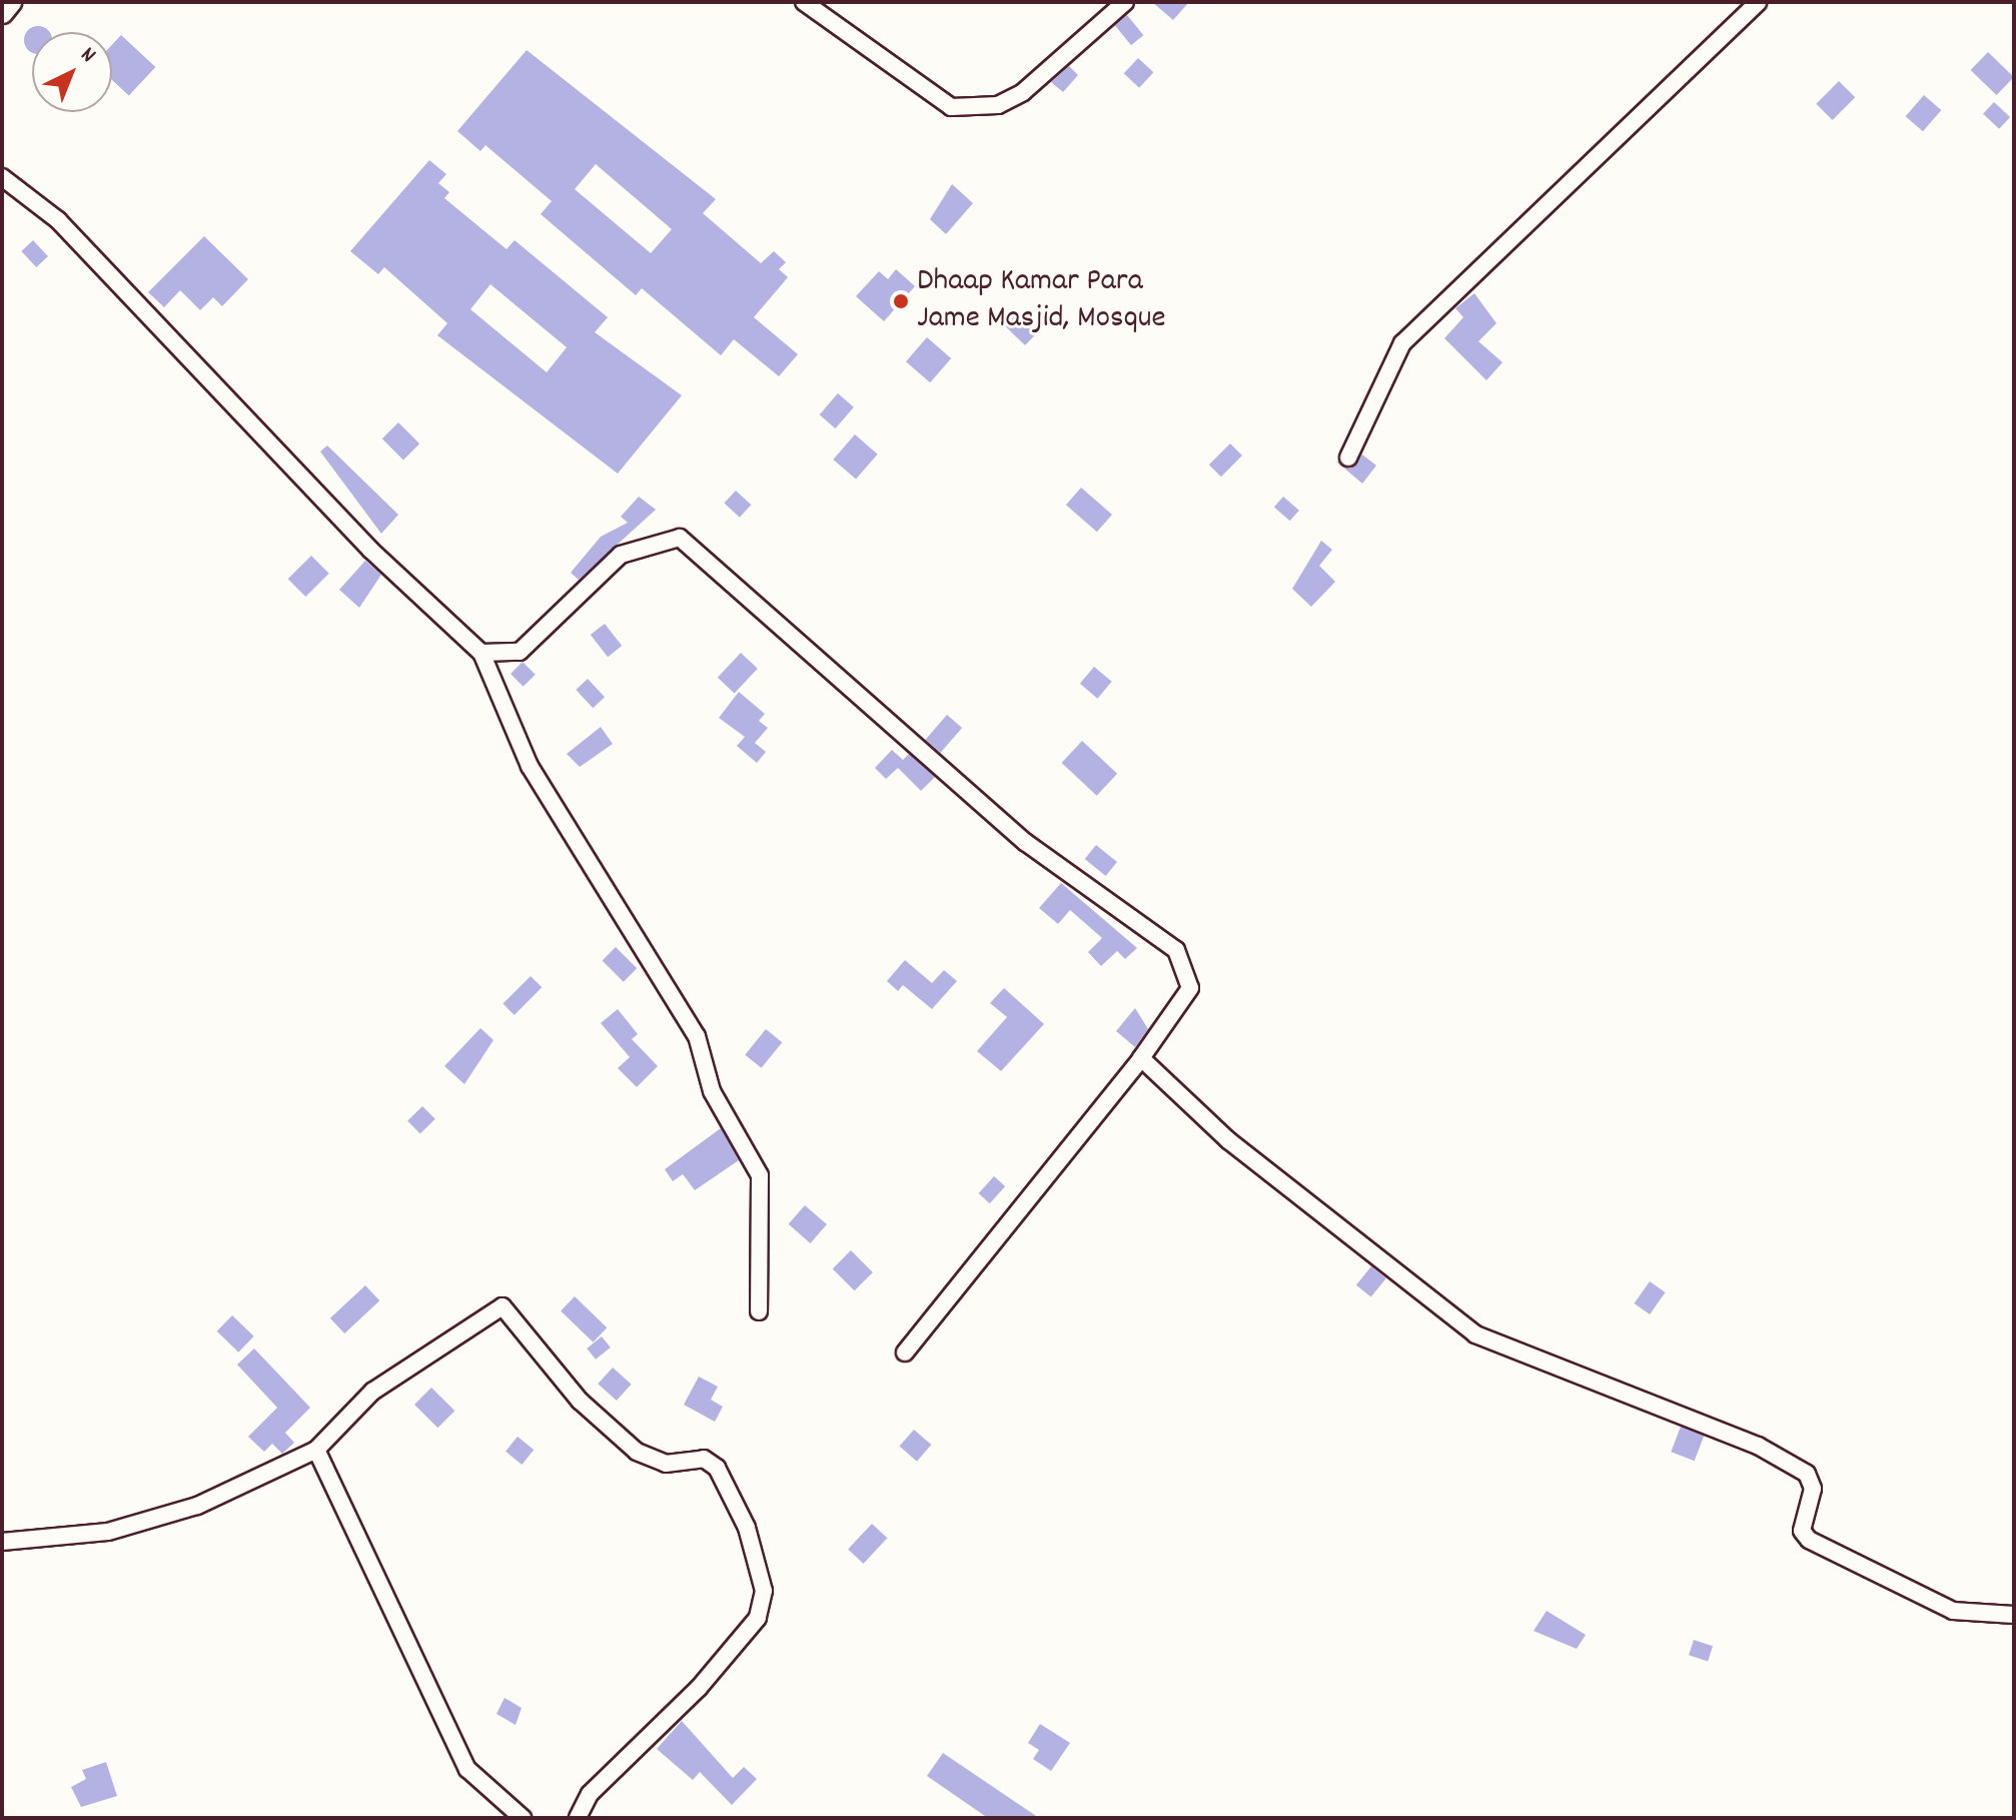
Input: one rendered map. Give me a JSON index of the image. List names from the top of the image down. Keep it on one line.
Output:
{"places":["Dhaap Kamar Para Jame Masjid, Mosque"],"north":"top right"}
